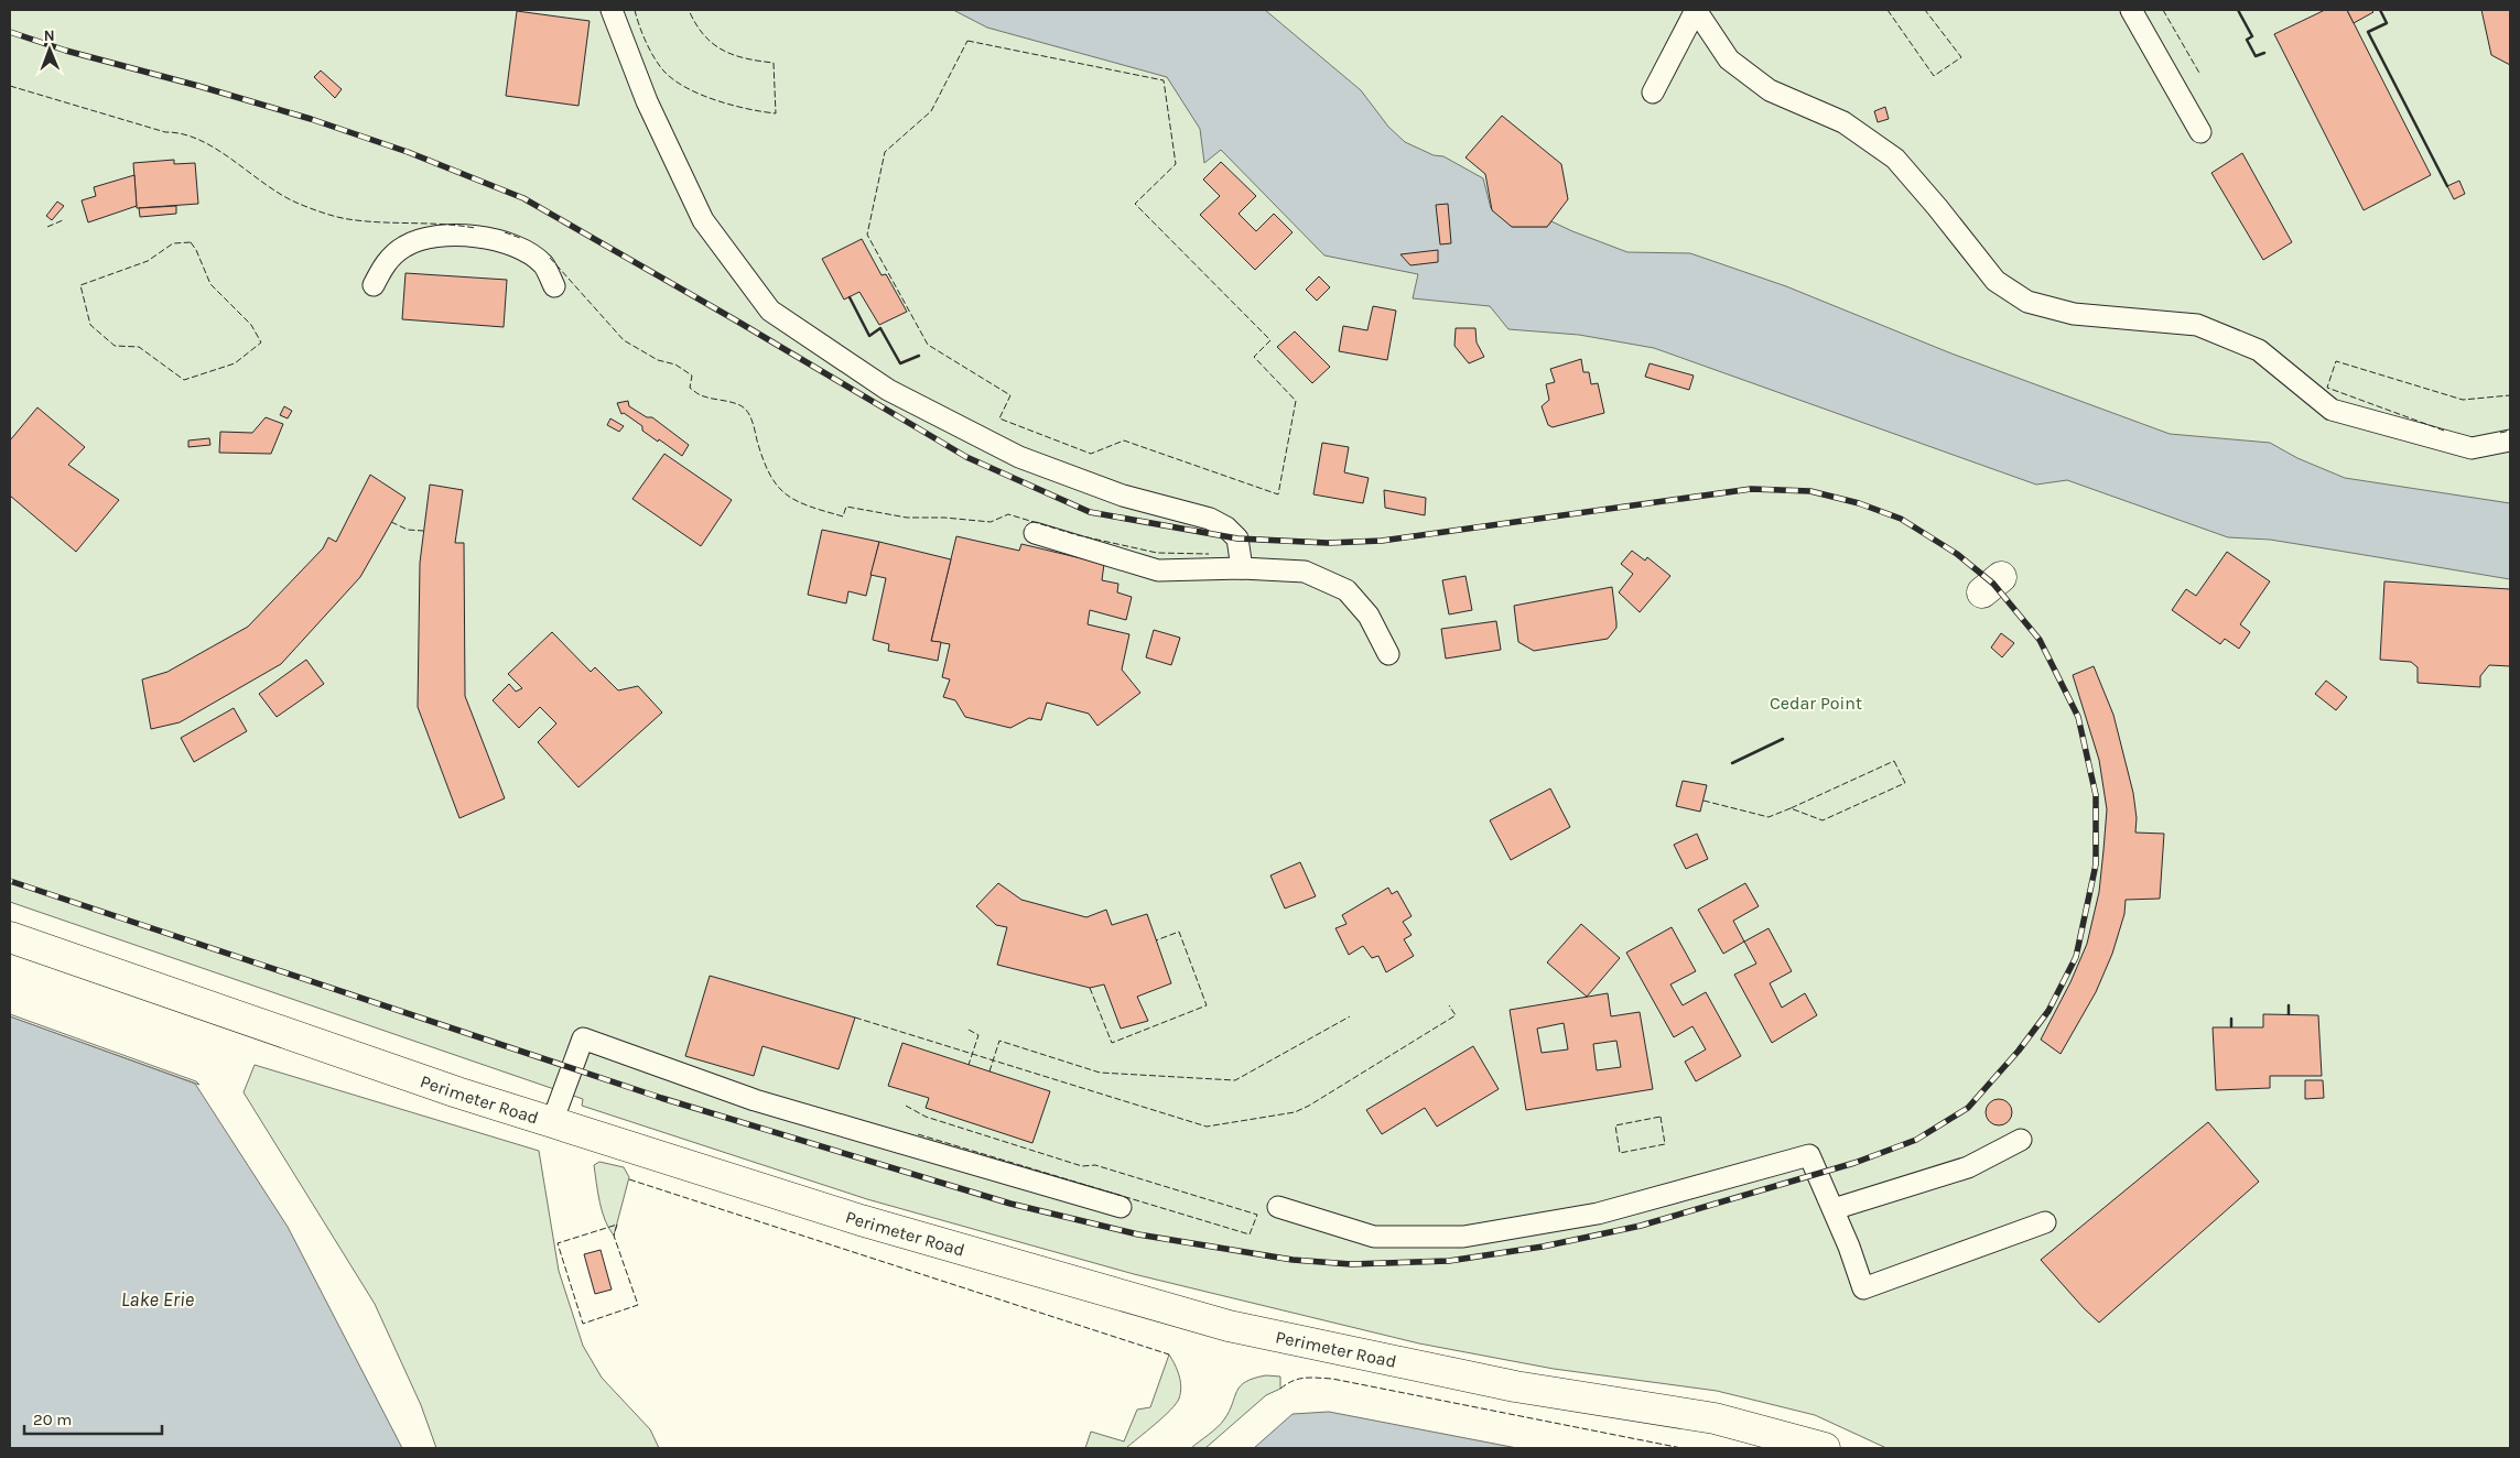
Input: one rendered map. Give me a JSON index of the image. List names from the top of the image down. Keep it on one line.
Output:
{"streets":{"street":["Perimeter Road"]},"water":["Lake Erie"],"parks":["Cedar Point"],"scale_bar":"20 m","north":"top"}
